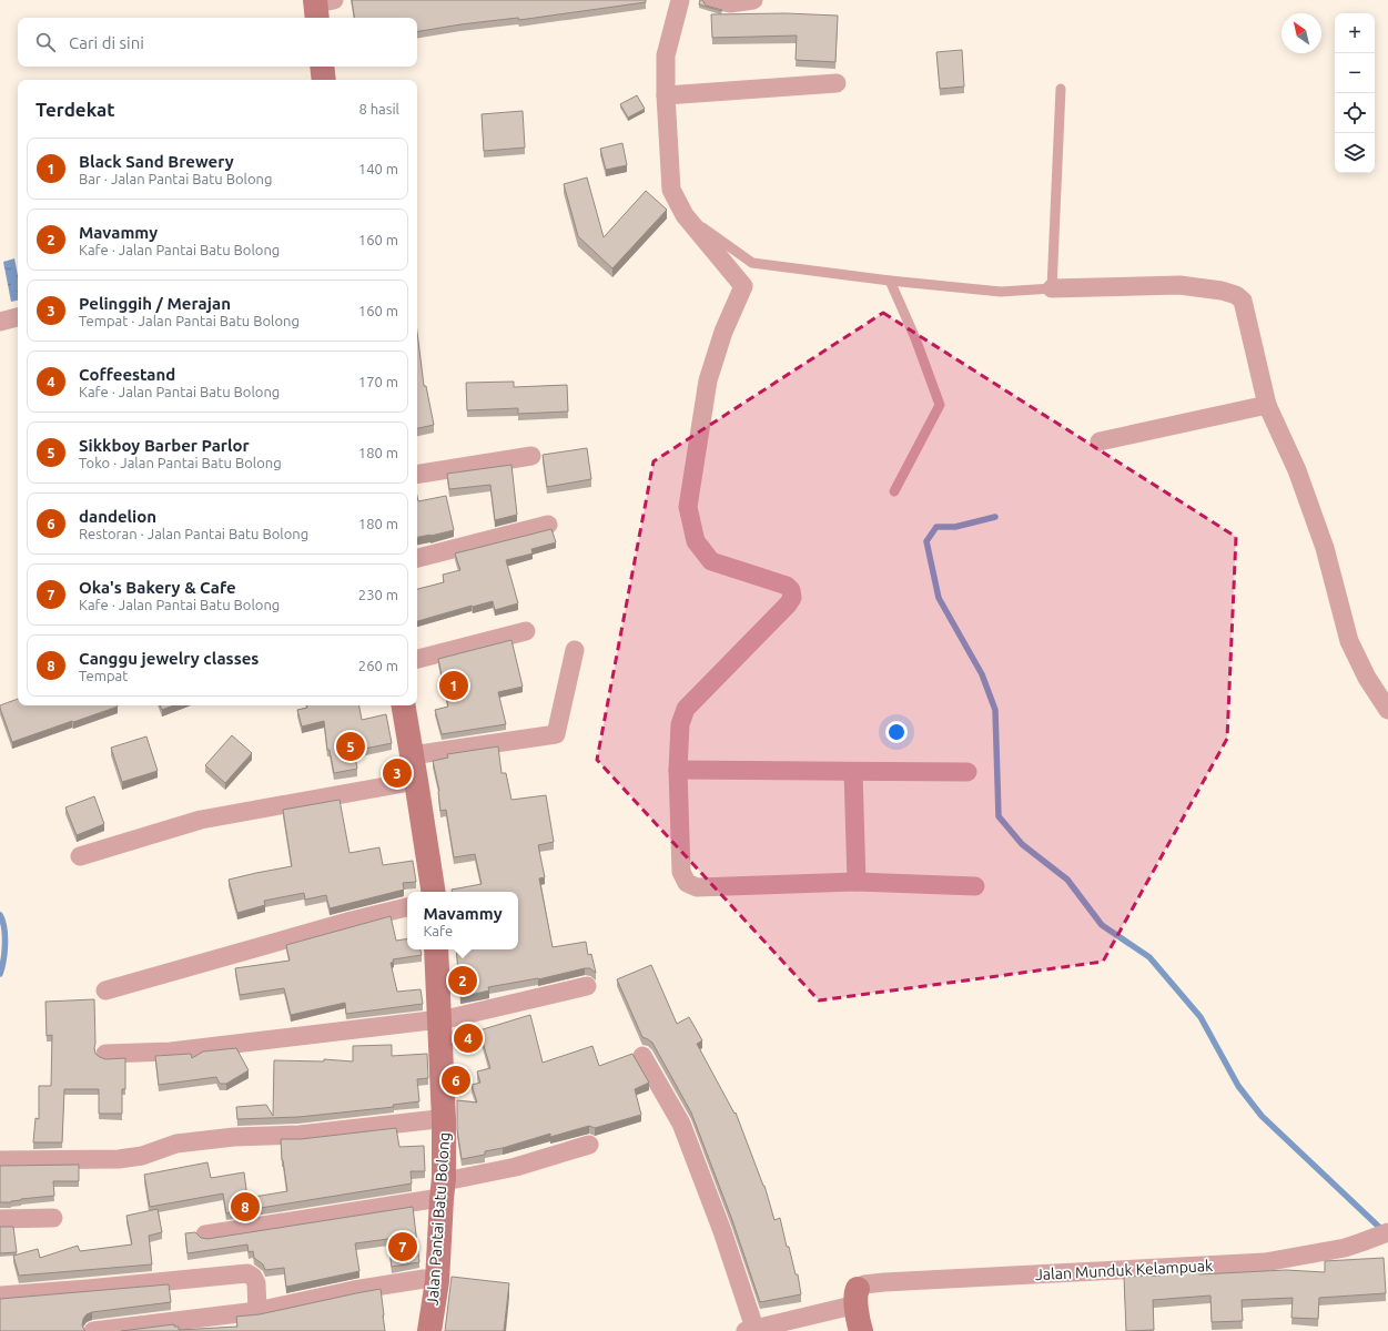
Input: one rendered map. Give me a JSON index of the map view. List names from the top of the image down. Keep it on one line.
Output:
{"streets":{"street":["Jalan Pantai Batu Bolong","Jalan Munduk Kelampuak"]},"north":"top left","page":{"map_buttons":["+","−"],"search":"Cari di sini","heading":["Terdekat","8 hasil"],"list":[{"mark":"1","name":"Black Sand Brewery","note":"Bar · Jalan Pantai Batu Bolong","value":"140 m"},{"mark":"2","name":"Mavammy","note":"Kafe · Jalan Pantai Batu Bolong","value":"160 m"},{"mark":"3","name":"Pelinggih / Merajan","note":"Tempat · Jalan Pantai Batu Bolong","value":"160 m"},{"mark":"4","name":"Coffeestand","note":"Kafe · Jalan Pantai Batu Bolong","value":"170 m"},{"mark":"5","name":"Sikkboy Barber Parlor","note":"Toko · Jalan Pantai Batu Bolong","value":"180 m"},{"mark":"6","name":"dandelion","note":"Restoran · Jalan Pantai Batu Bolong","value":"180 m"},{"mark":"7","name":"Oka's Bakery & Cafe","note":"Kafe · Jalan Pantai Batu Bolong","value":"230 m"},{"mark":"8","name":"Canggu jewelry classes","note":"Tempat","value":"260 m"}],"pins":["1","5","3","2","4","6","8","7"],"popup":["Mavammy","Kafe"]}}
